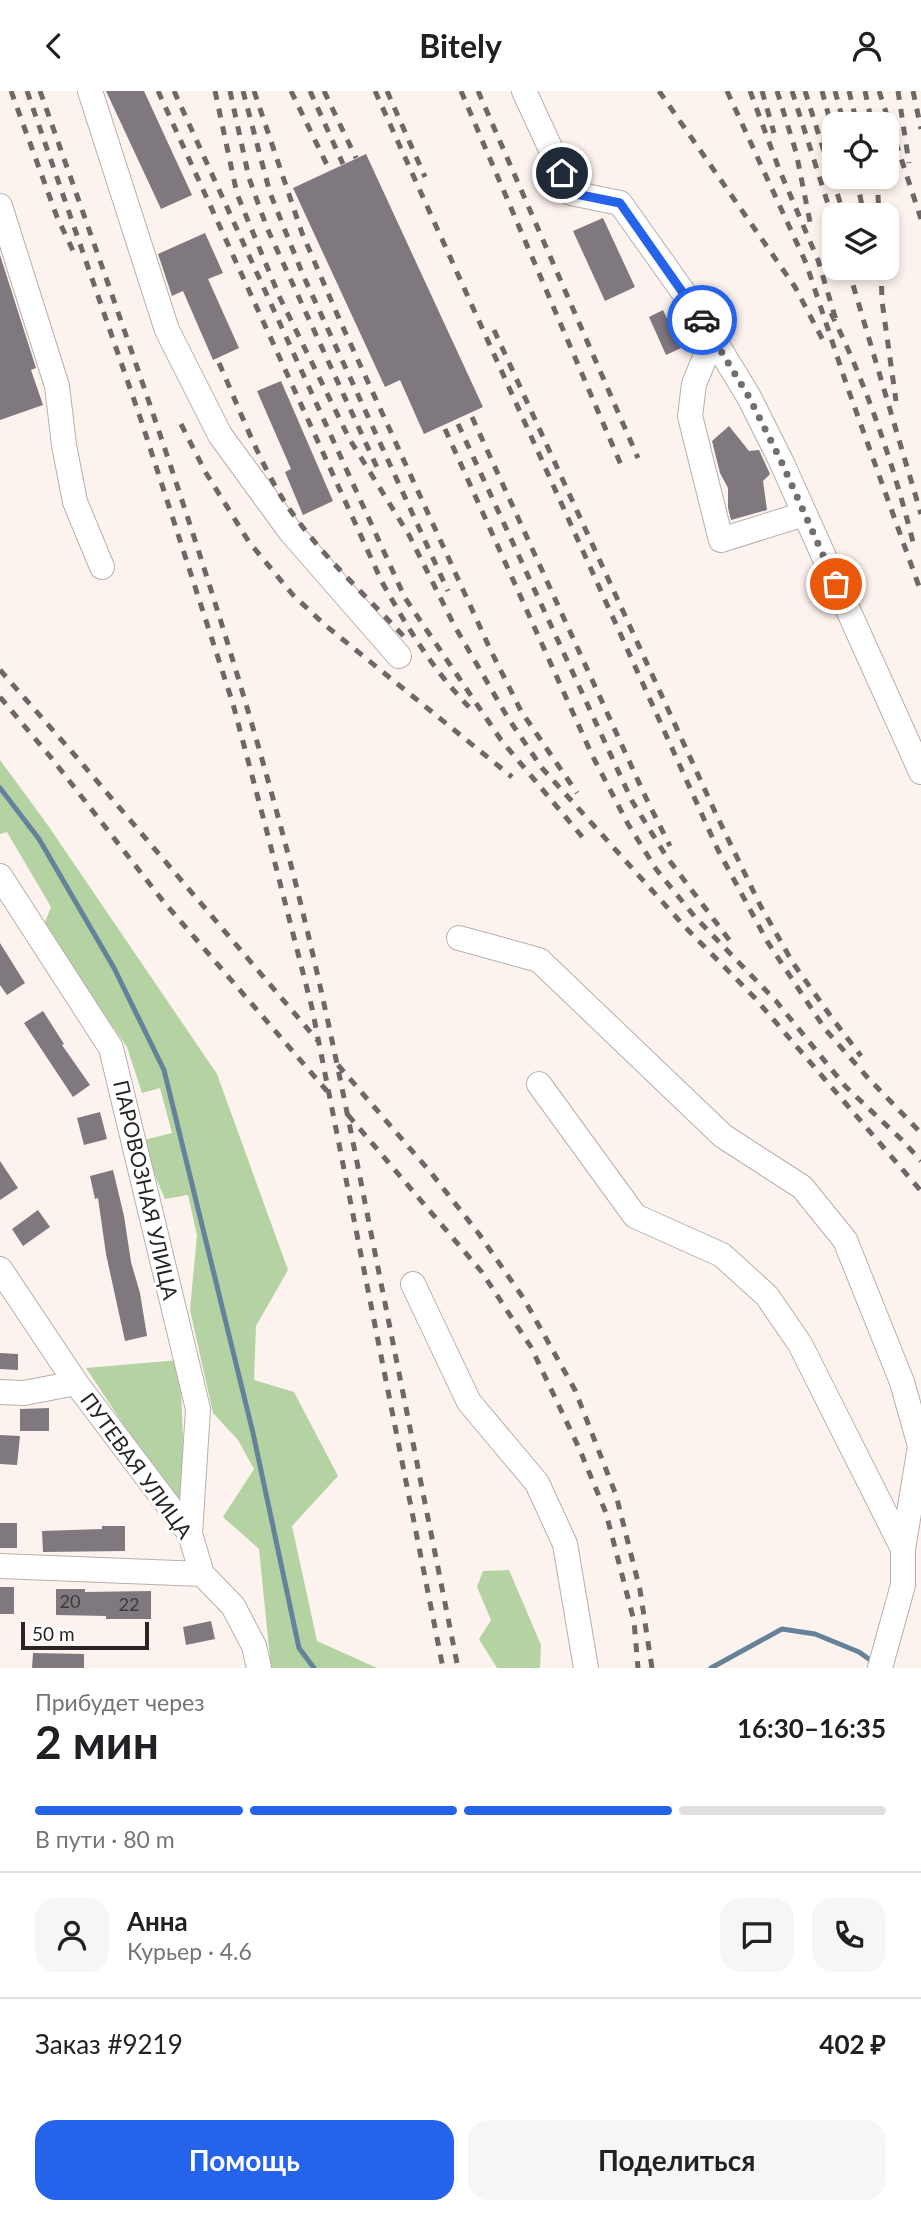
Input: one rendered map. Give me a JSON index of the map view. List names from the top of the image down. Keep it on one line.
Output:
{"streets":{"street":["ПАРОВОЗНАЯ УЛИЦА","ПУТЕВАЯ УЛИЦА"]},"crossings":[["ПАРОВОЗНАЯ УЛИЦА","ПУТЕВАЯ УЛИЦА"]],"house_numbers":["20","22"],"scale_bar":"50 m","page":{"header":"Bitely","scale":"50 m","heading":["2 мин","Прибудет через","16:30–16:35"],"panel":["Анна","Курьер · 4.6","Заказ #9219","402 ₽"],"bar":"В пути · 80 m","buttons":["Помощь","Поделиться"]}}
